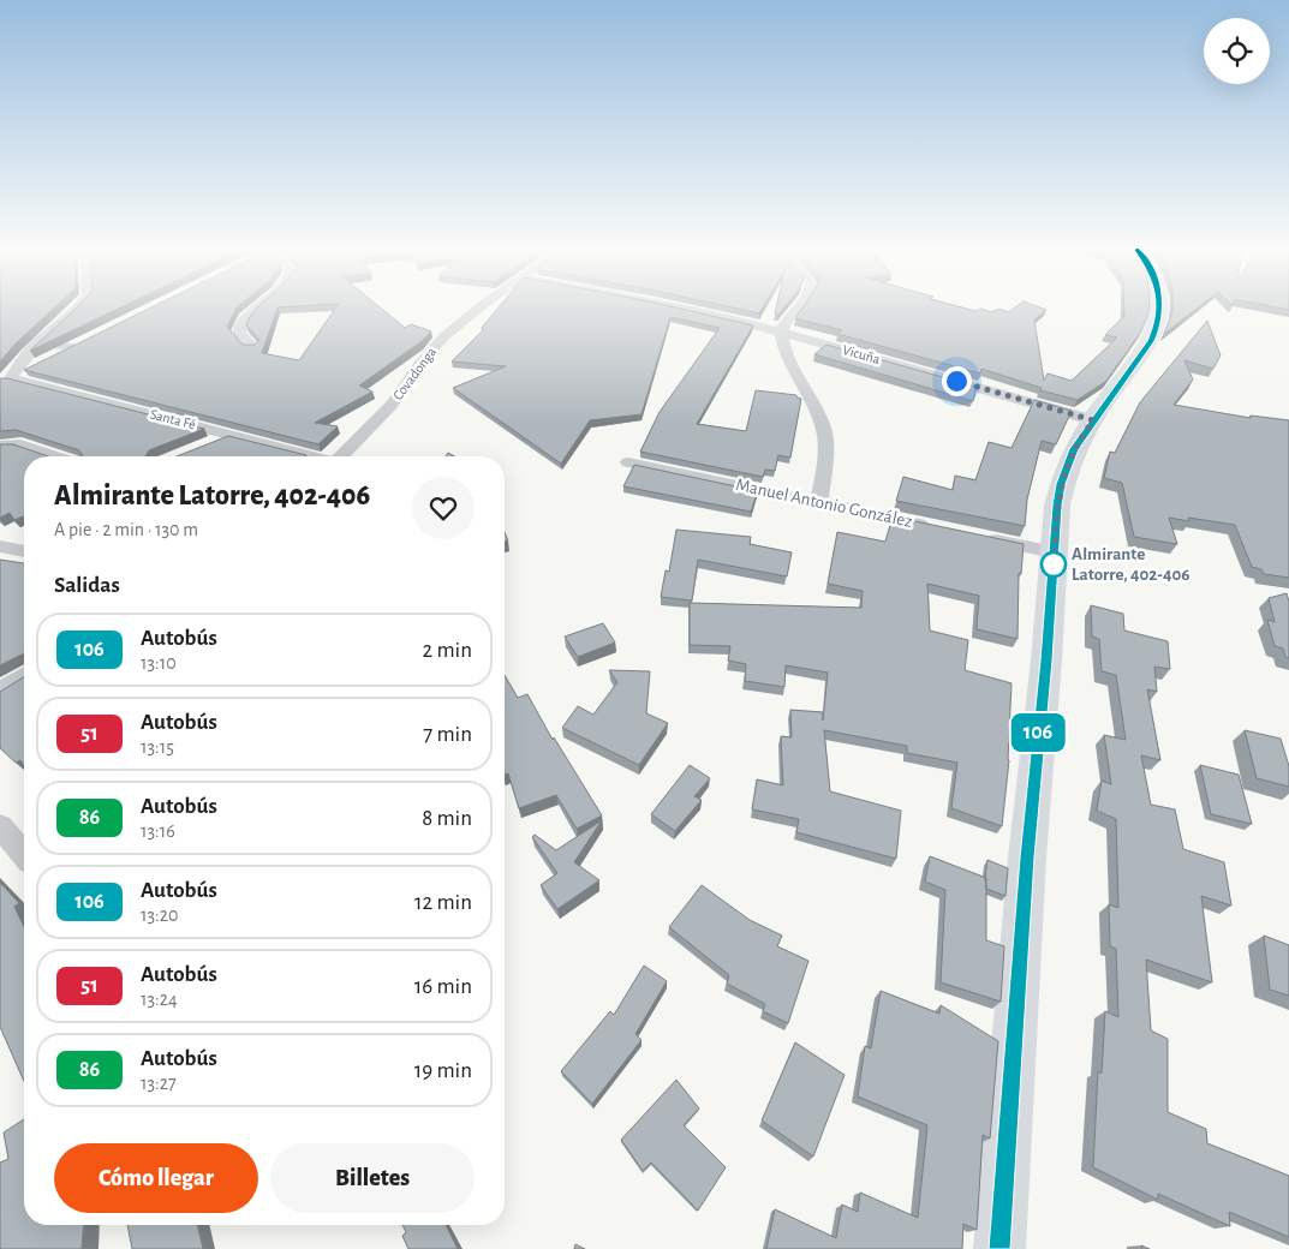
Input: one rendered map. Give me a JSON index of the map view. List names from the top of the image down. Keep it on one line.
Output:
{"streets":{"street":["Vicuña","Covadonga","Santa Fé","Manuel Antonio González"]},"places":["Almirante Latorre, 402-406"],"lines":["bus line 106"],"page":{"on_map":"106","heading":[["Almirante Latorre, 402-406","A pie · 2 min · 130 m"],"Salidas"],"list":[{"mark":"106","name":"Autobús","note":"13:10","value":"2 min"},{"mark":"51","name":"Autobús","note":"13:15","value":"7 min"},{"mark":"86","name":"Autobús","note":"13:16","value":"8 min"},{"mark":"106","name":"Autobús","note":"13:20","value":"12 min"},{"mark":"51","name":"Autobús","note":"13:24","value":"16 min"},{"mark":"86","name":"Autobús","note":"13:27","value":"19 min"}],"buttons":["Cómo llegar","Billetes"]}}
